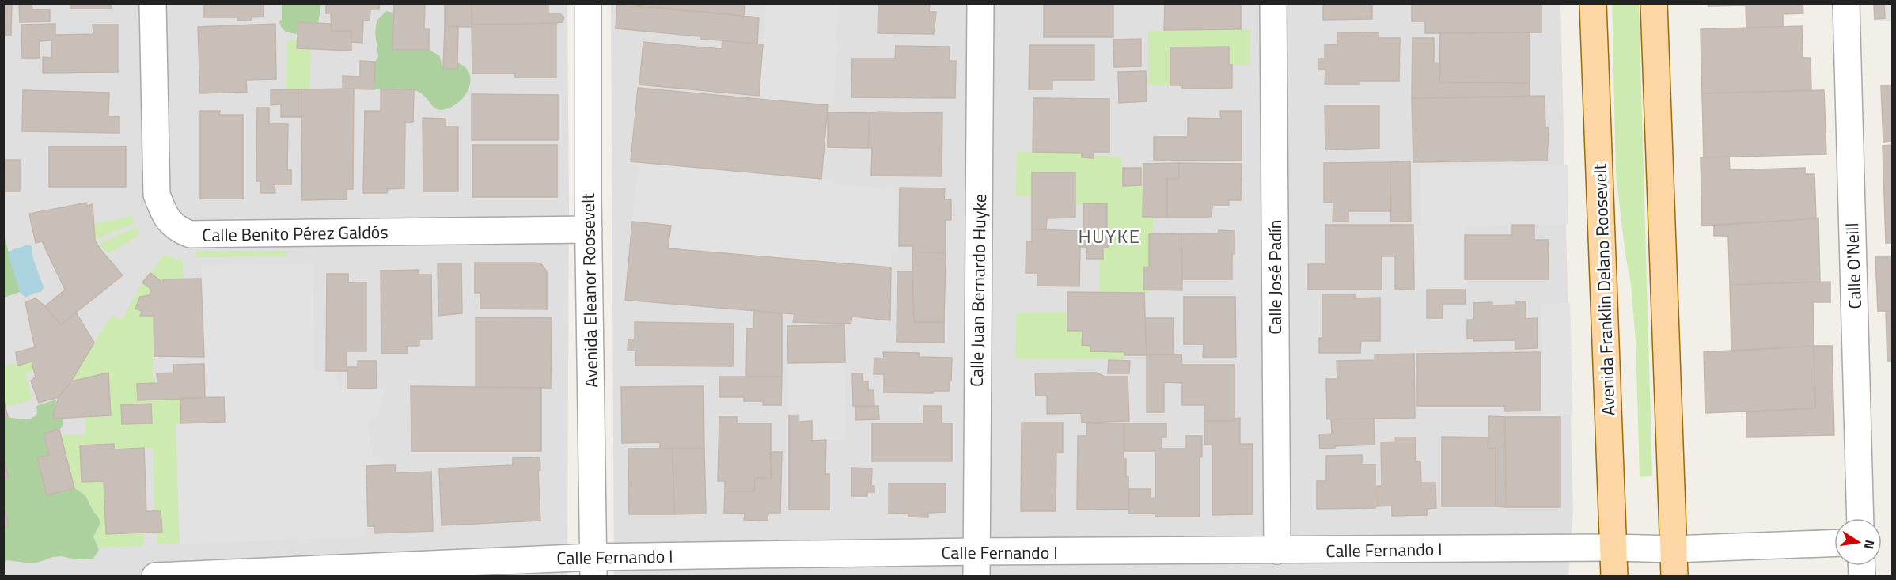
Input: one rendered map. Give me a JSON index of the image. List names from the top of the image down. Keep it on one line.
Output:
{"streets":{"main road":["Avenida Franklin Delano Roosevelt"],"street":["Calle Benito Pérez Galdós","Calle O'Neill","Calle José Padín","Avenida Eleanor Roosevelt","Calle Juan Bernardo Huyke","Calle Fernando I"]},"crossings":[["Calle Benito Pérez Galdós","Avenida Eleanor Roosevelt"],["Calle José Padín","Calle Fernando I"],["Avenida Franklin Delano Roosevelt","Calle Fernando I"],["Avenida Eleanor Roosevelt","Calle Fernando I"],["Calle Juan Bernardo Huyke","Calle Fernando I"]],"districts":["HUYKE"],"north":"right"}
